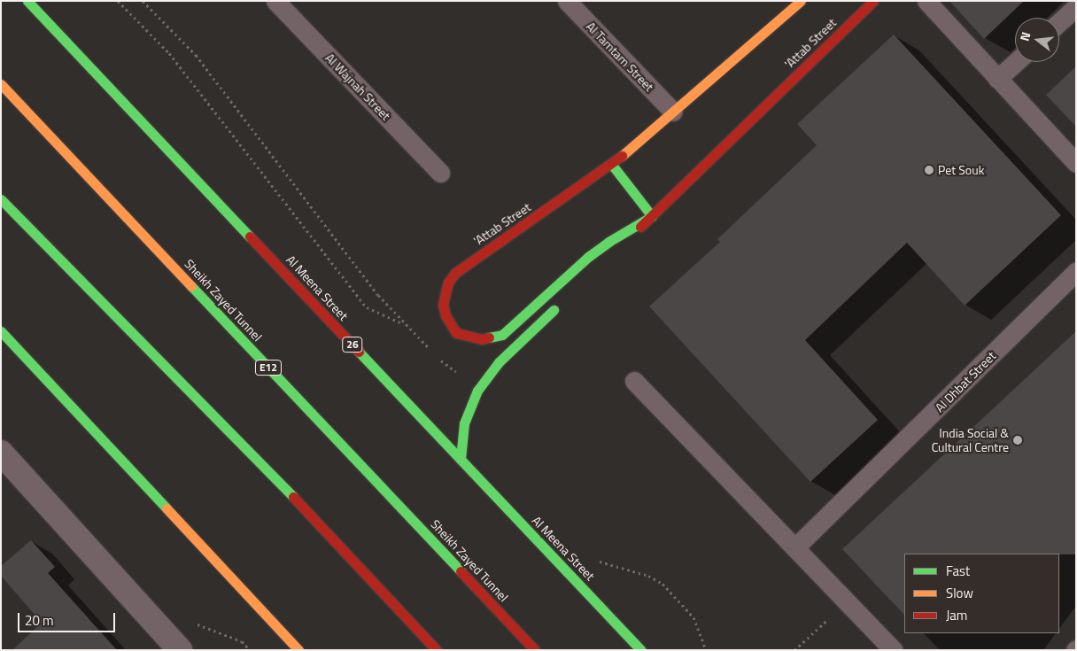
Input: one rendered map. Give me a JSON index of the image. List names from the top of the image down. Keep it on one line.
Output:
{"streets":{"main road":["'Attab Street","Al Meena Street","Sheikh Zayed Tunnel","26","E12"],"lane":["Al Tamtam Street","Al Wajnah Street","Al Dhbat Street"]},"crossings":[["'Attab Street","Al Tamtam Street"]],"places":["Pet Souk","India Social & Cultural Centre"],"legend":["Fast","Slow","Jam"],"scale_bar":"20 m","north":"left"}
